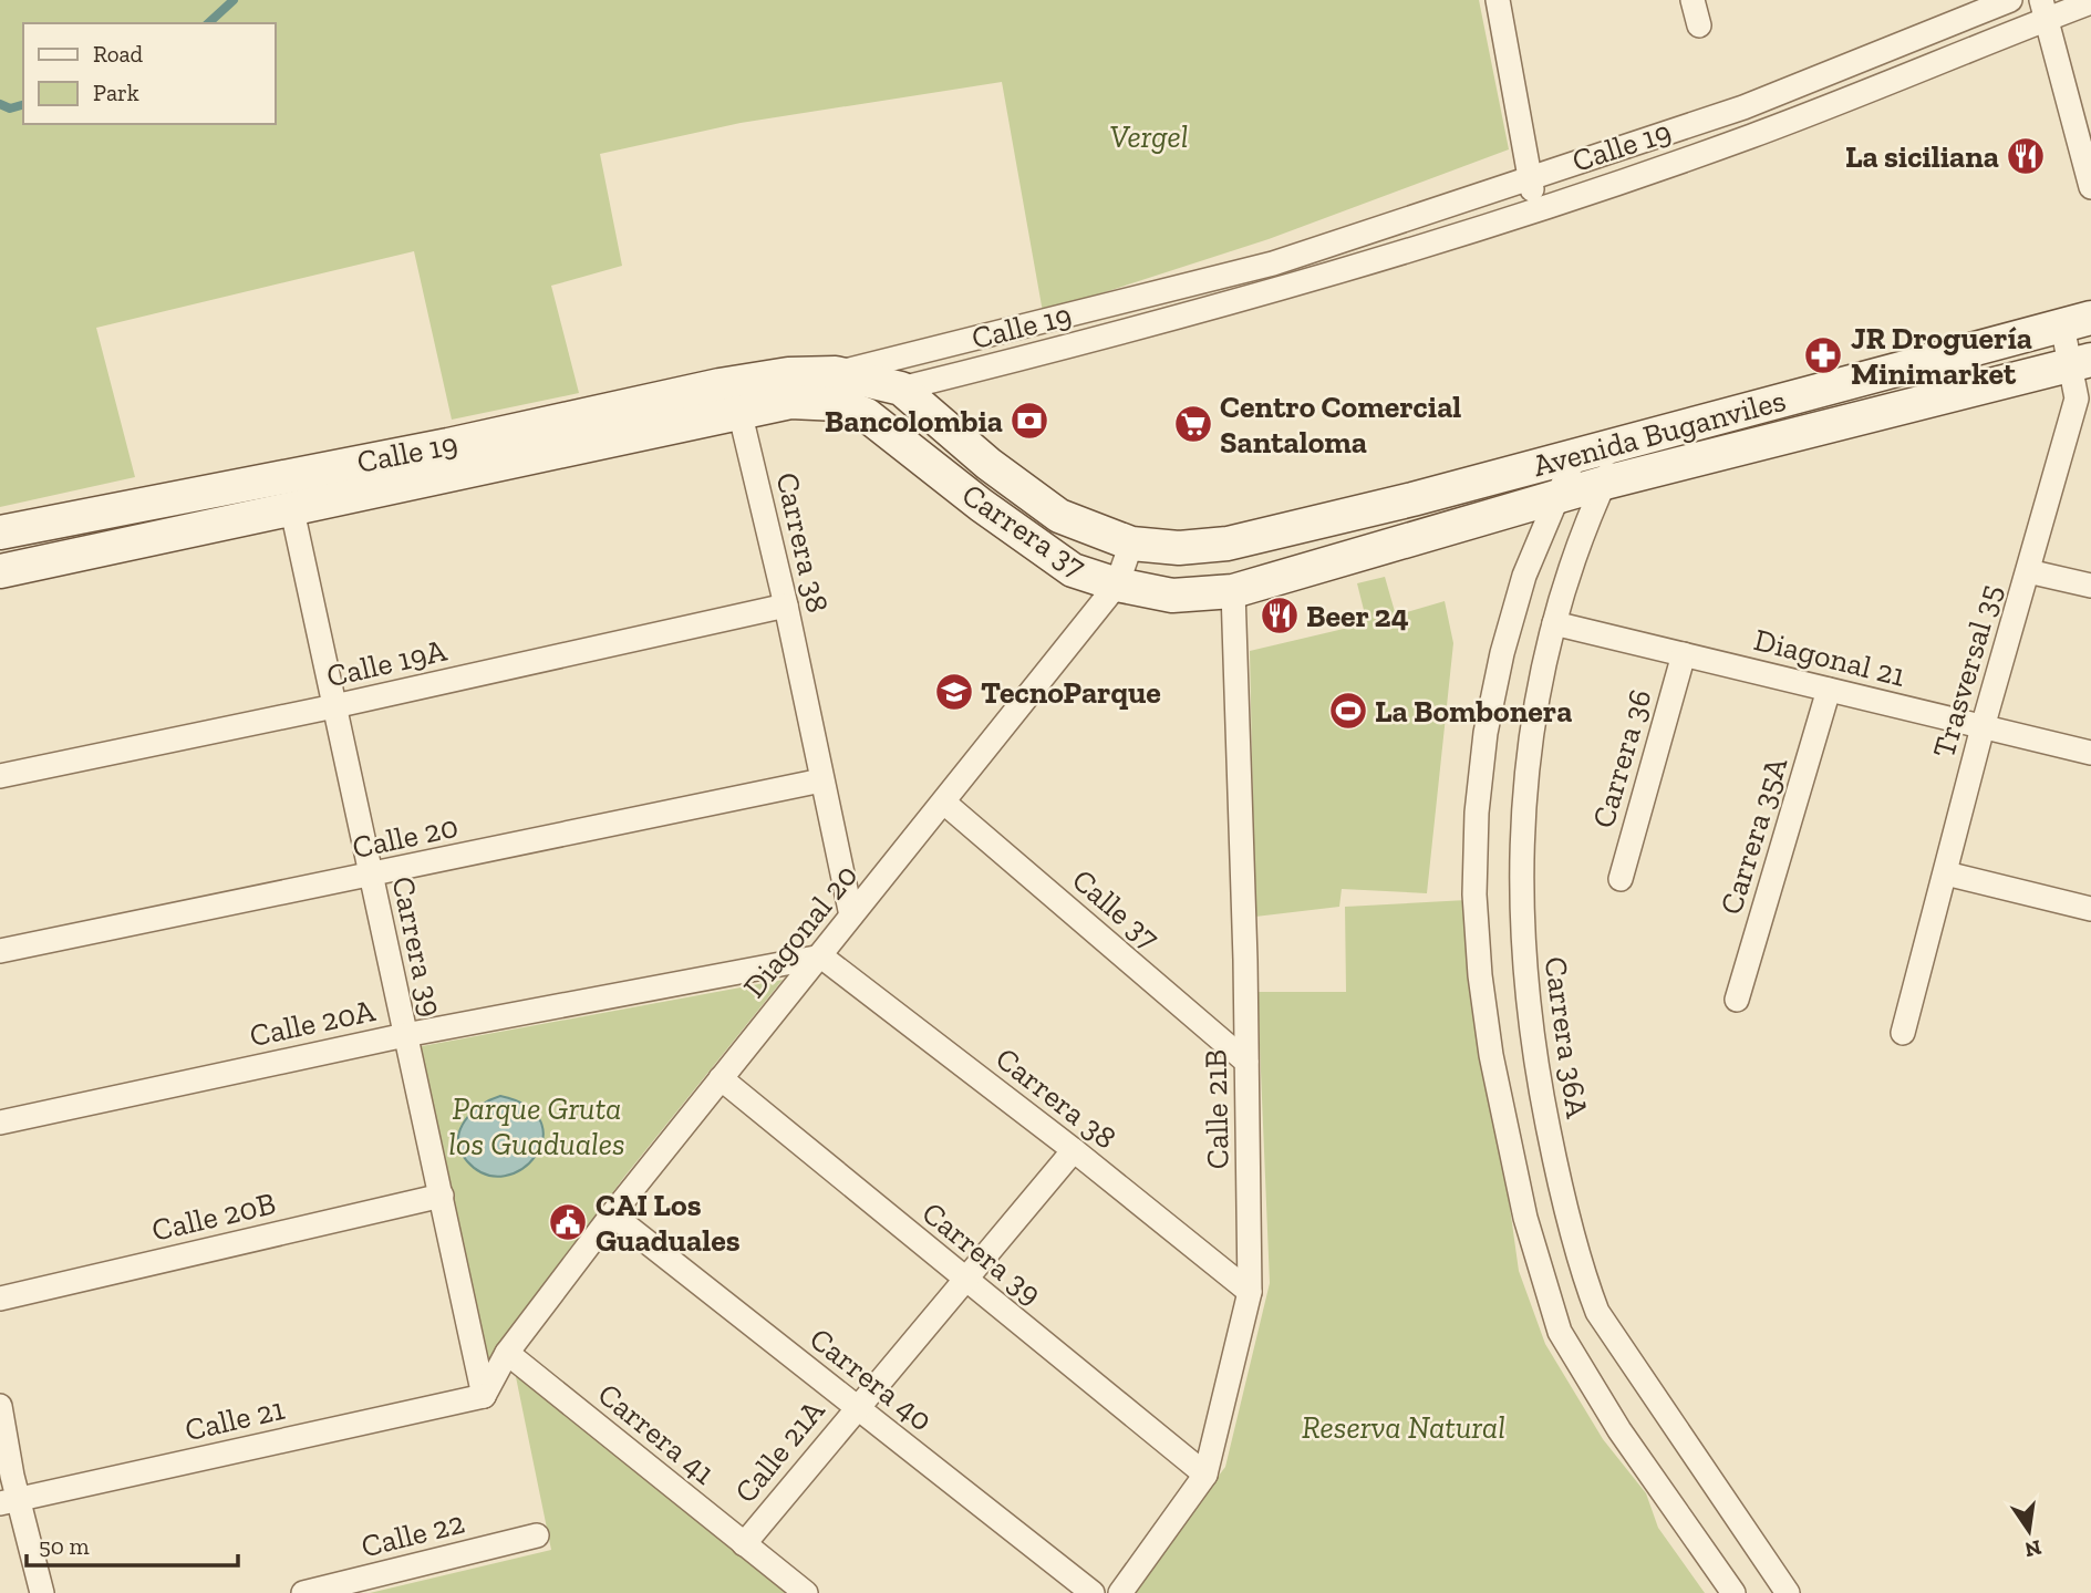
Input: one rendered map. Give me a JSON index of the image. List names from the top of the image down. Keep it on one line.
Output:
{"streets":{"main road":["Calle 19","Avenida Buganviles","Carrera 37"],"street":["Carrera 38","Diagonal 21","Calle 19A","Trasversal 35","Carrera 36","Carrera 35A","Calle 20","Calle 37","Diagonal 20","Carrera 39","Calle 20A","Carrera 36A","Calle 21B","Calle 20B","Carrera 40","Calle 21","Carrera 41","Calle 21A","Calle 22"]},"crossings":[["Calle 19","Carrera 37"],["Calle 19","Carrera 38"],["Calle 19","Carrera 39"],["Avenida Buganviles","Carrera 37"],["Avenida Buganviles","Trasversal 35"],["Avenida Buganviles","Carrera 36A"],["Avenida Buganviles","Calle 21B"],["Carrera 37","Diagonal 20"],["Carrera 37","Calle 21B"],["Carrera 38","Calle 19A"],["Carrera 38","Calle 20"],["Carrera 38","Diagonal 20"],["Carrera 38","Calle 20A"],["Carrera 38","Calle 21B"],["Carrera 38","Calle 21A"],["Diagonal 21","Trasversal 35"],["Diagonal 21","Carrera 36"],["Diagonal 21","Carrera 35A"],["Diagonal 21","Carrera 36A"],["Calle 19A","Carrera 39"],["Calle 20","Carrera 39"],["Calle 37","Diagonal 20"],["Calle 37","Calle 21B"],["Diagonal 20","Carrera 39"],["Diagonal 20","Calle 20A"],["Diagonal 20","Carrera 40"],["Diagonal 20","Carrera 41"],["Carrera 39","Calle 20A"],["Carrera 39","Calle 21B"],["Carrera 39","Calle 20B"],["Carrera 39","Calle 21"],["Carrera 39","Calle 21A"],["Carrera 40","Calle 21A"],["Carrera 41","Calle 21A"]],"parks":["Vergel","Parque Gruta los Guaduales","Reserva Natural"],"places":{"restaurant":["La siciliana","Beer 24"],"pharmacy":["JR Droguería Minimarket"],"bank":["Bancolombia"],"supermarket":["Centro Comercial Santaloma"],"school or university":["TecnoParque"],"sports":["La Bombonera"],"public building":["CAI Los Guaduales"]},"legend":["Road","Park"],"scale_bar":"50 m","north":"bottom"}
